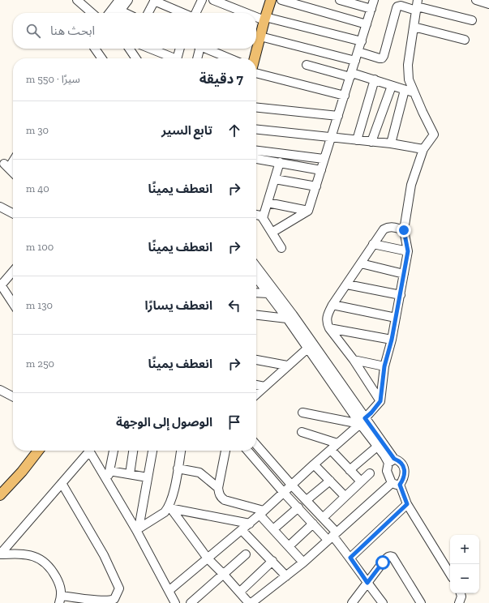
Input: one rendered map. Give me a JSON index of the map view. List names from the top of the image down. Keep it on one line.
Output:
{"page":{"search":"ابحث هنا","heading":["7 دقيقة","سيرًا · 550 m"],"list":[["تابع السير","30 m"],["انعطف يمينًا","40 m"],["انعطف يمينًا","100 m"],["انعطف يسارًا","130 m"],["انعطف يمينًا","250 m"],"الوصول إلى الوجهة"],"map_buttons":["+","−"]}}
